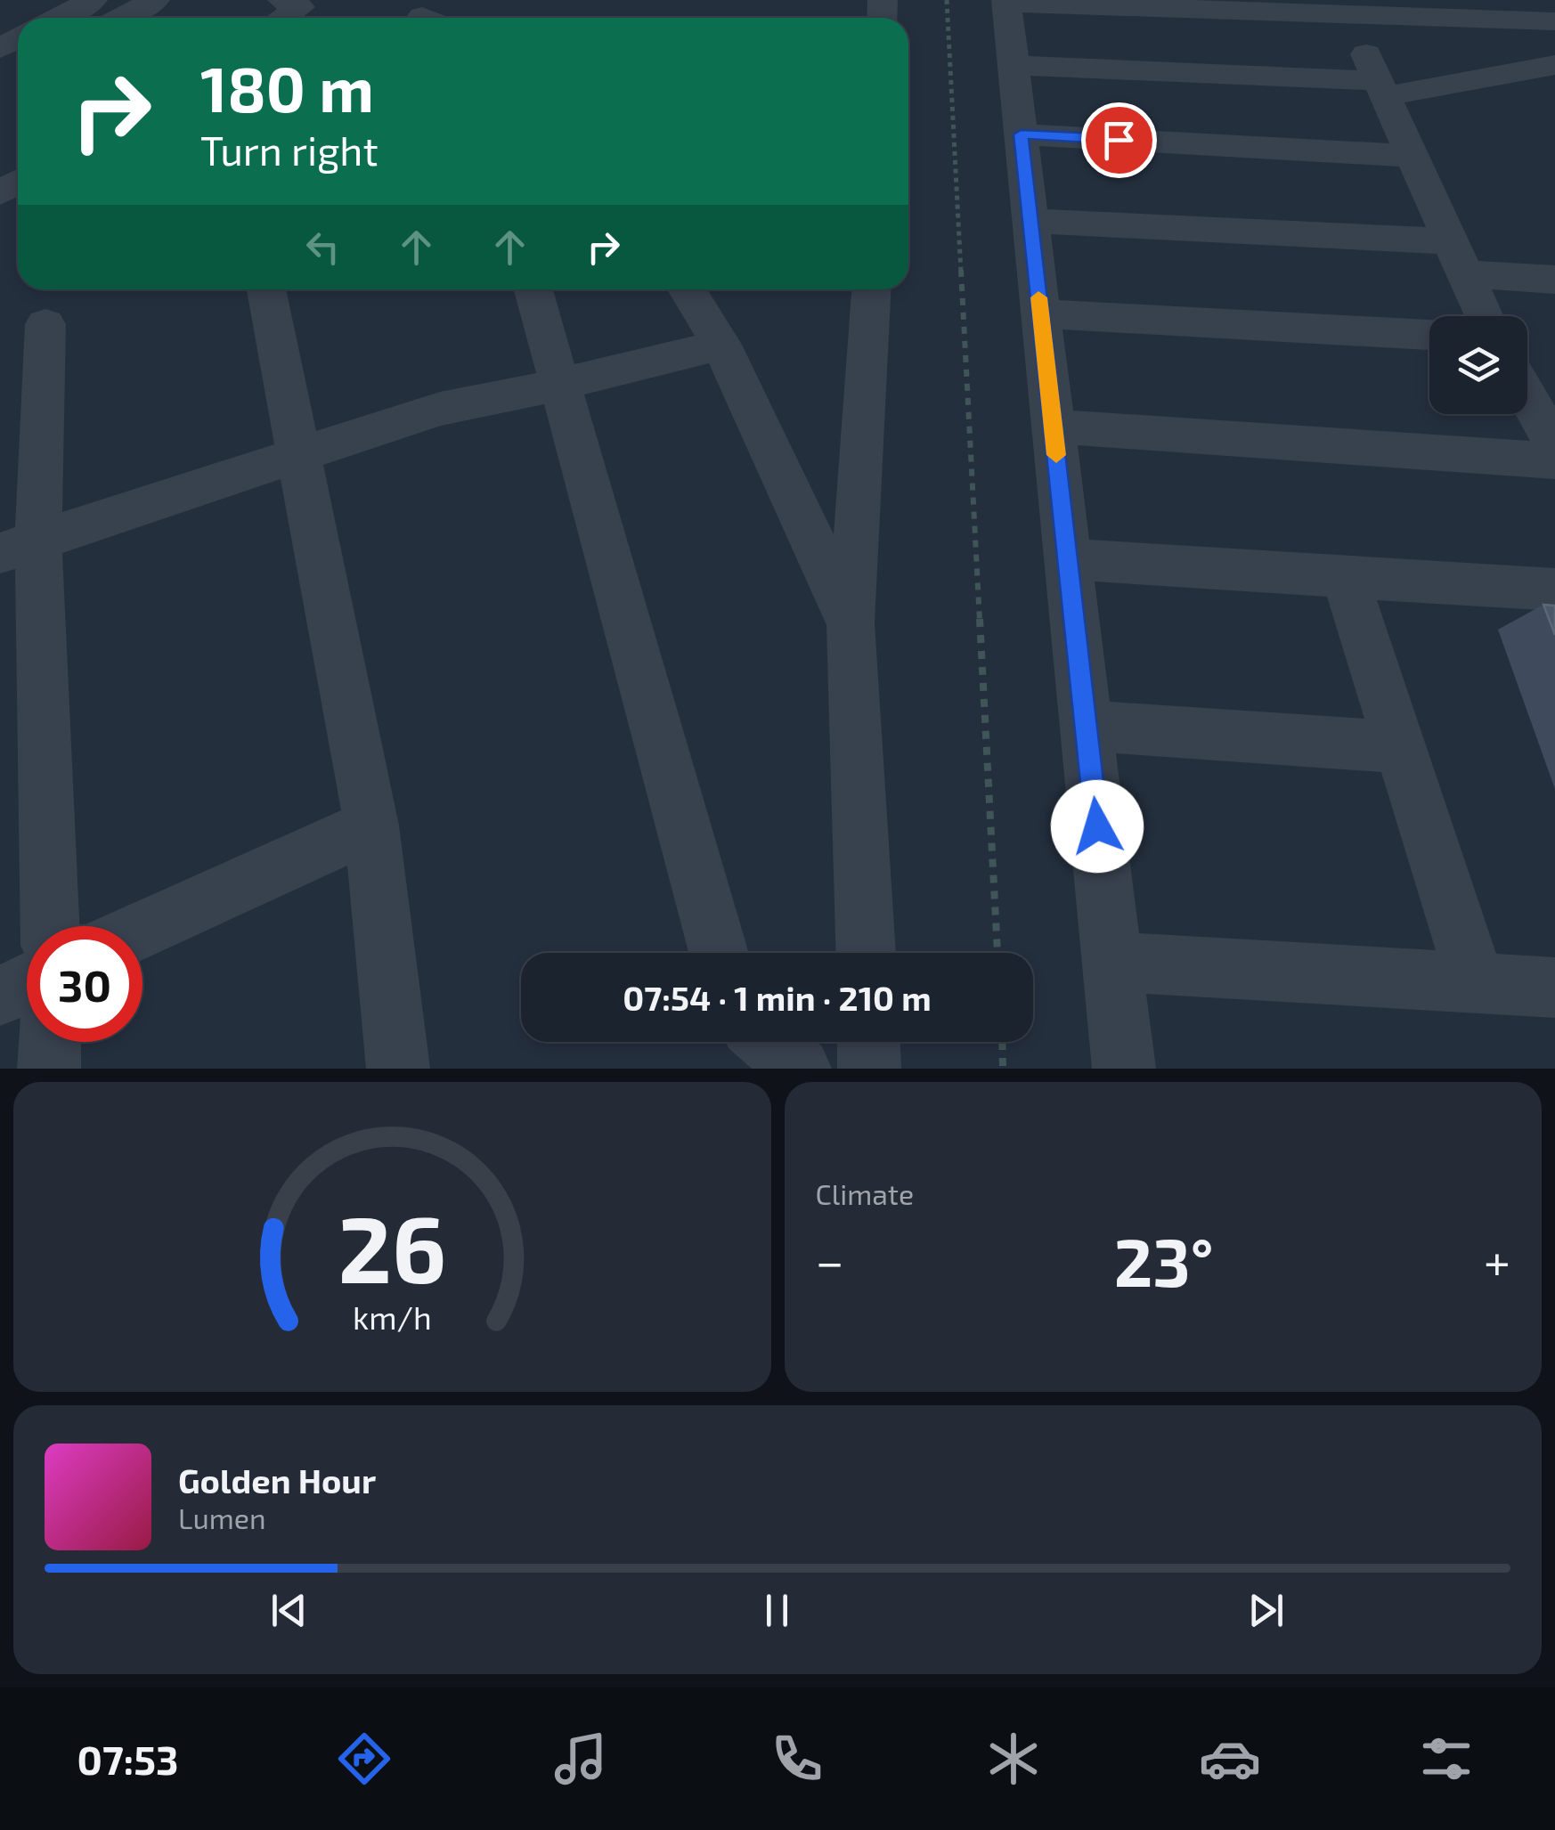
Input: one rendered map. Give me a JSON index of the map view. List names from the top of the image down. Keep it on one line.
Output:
{"page":{"turn":["180 m","Turn right"],"limit":"30","trip":"07:54 · 1 min · 210 m","tile":"Climate","heat":["−","23°","+"],"song":["Golden Hour","Lumen"],"tabs":"07:53","gauge":["26","km/h"]}}
